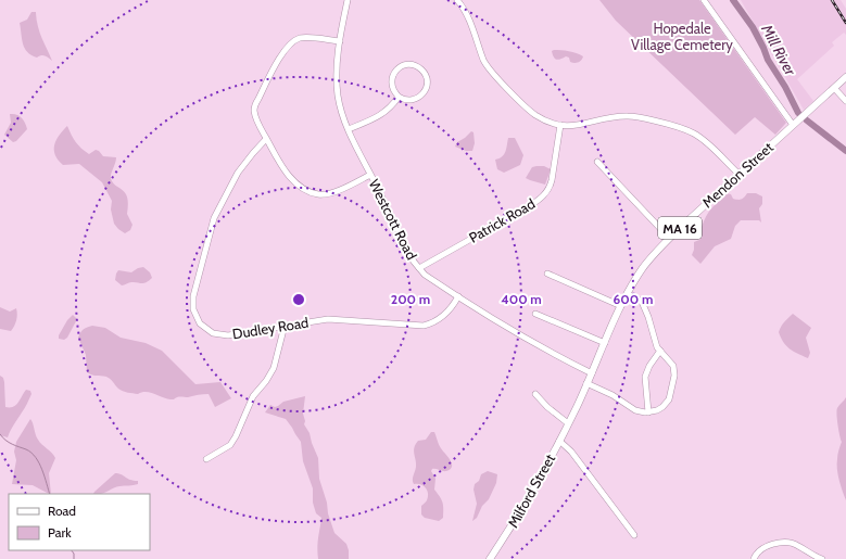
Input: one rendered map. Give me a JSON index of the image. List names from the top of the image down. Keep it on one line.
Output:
{"streets":{"main road":["Mendon Street","MA 16","Milford Street"],"street":["Westcott Road","Patrick Road","Dudley Road"]},"crossings":[["Mendon Street","Westcott Road"],["Mendon Street","Milford Street"],["Westcott Road","Patrick Road"],["Westcott Road","Dudley Road"]],"water":["Mill River"],"parks":["Hopedale Village Cemetery"],"legend":["Road","Park"],"rings":["200 m","400 m","600 m"]}
